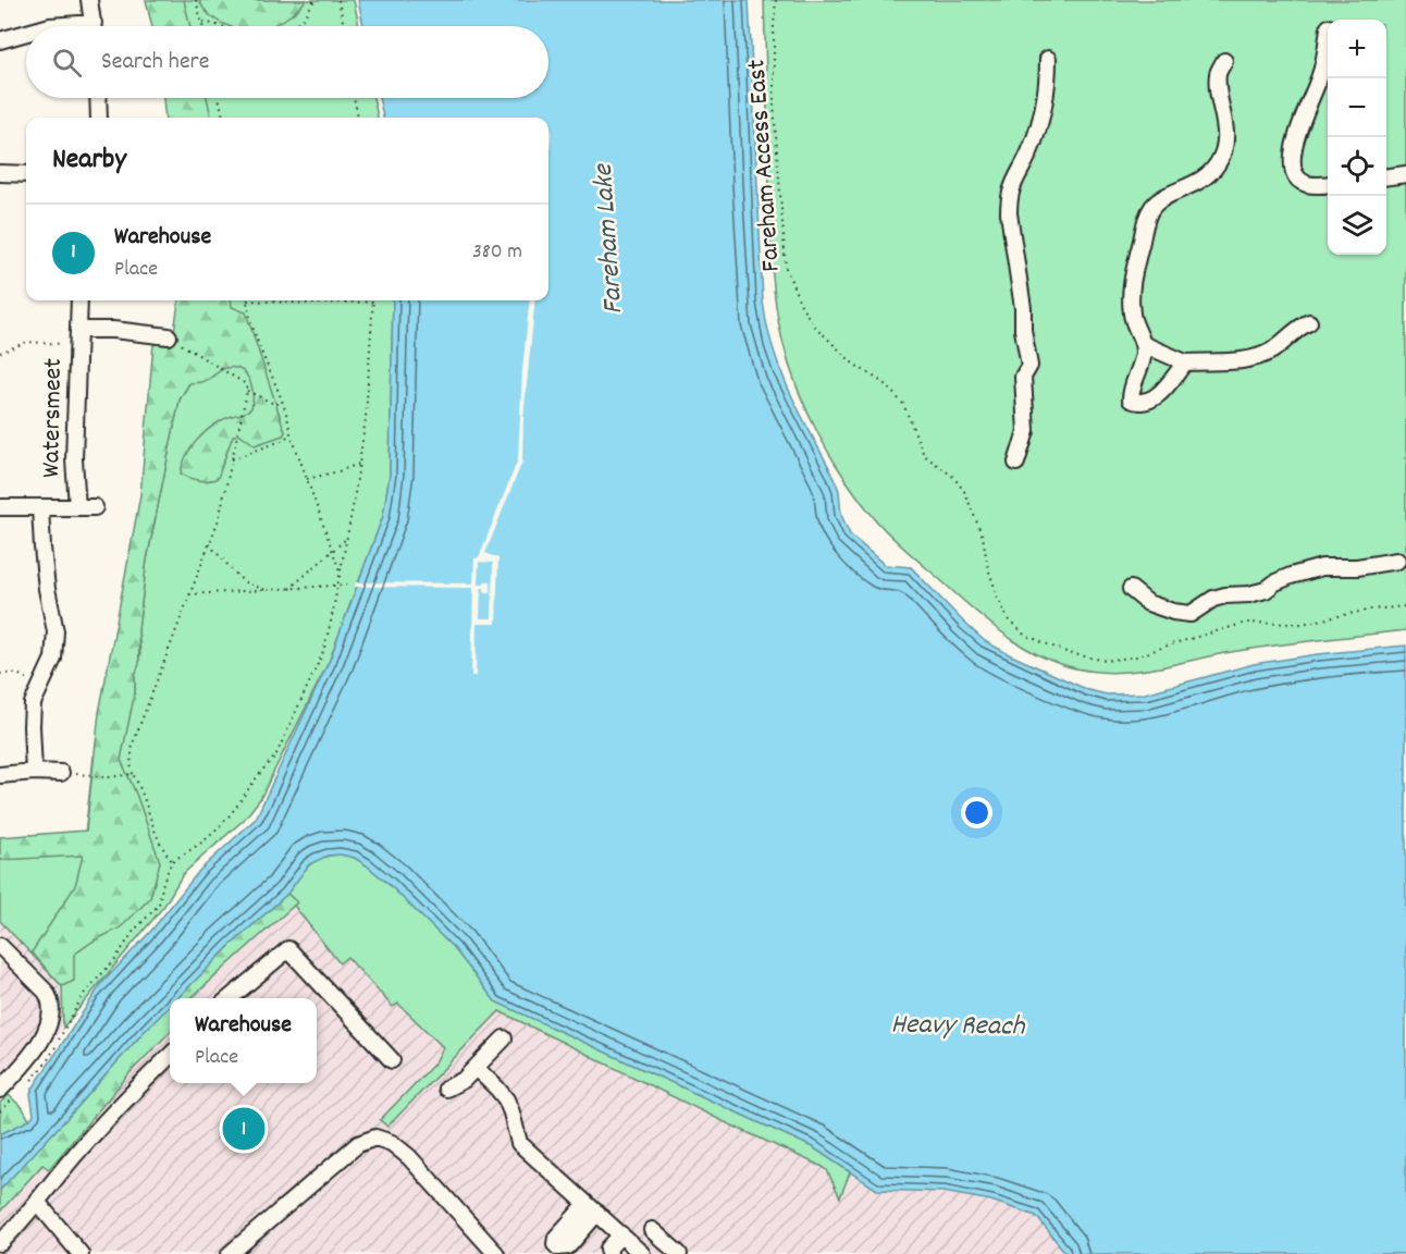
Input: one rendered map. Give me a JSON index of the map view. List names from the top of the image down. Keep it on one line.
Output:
{"streets":{"street":["Watersmeet"],"path":["Fareham Access East"]},"water":["Fareham Lake","Heavy Reach"],"page":{"map_buttons":["+","−"],"search":"Search here","heading":"Nearby","list":[{"mark":"1","name":"Warehouse","note":"Place","value":"380 m"}],"popup":["Warehouse","Place"],"pins":"1"}}
